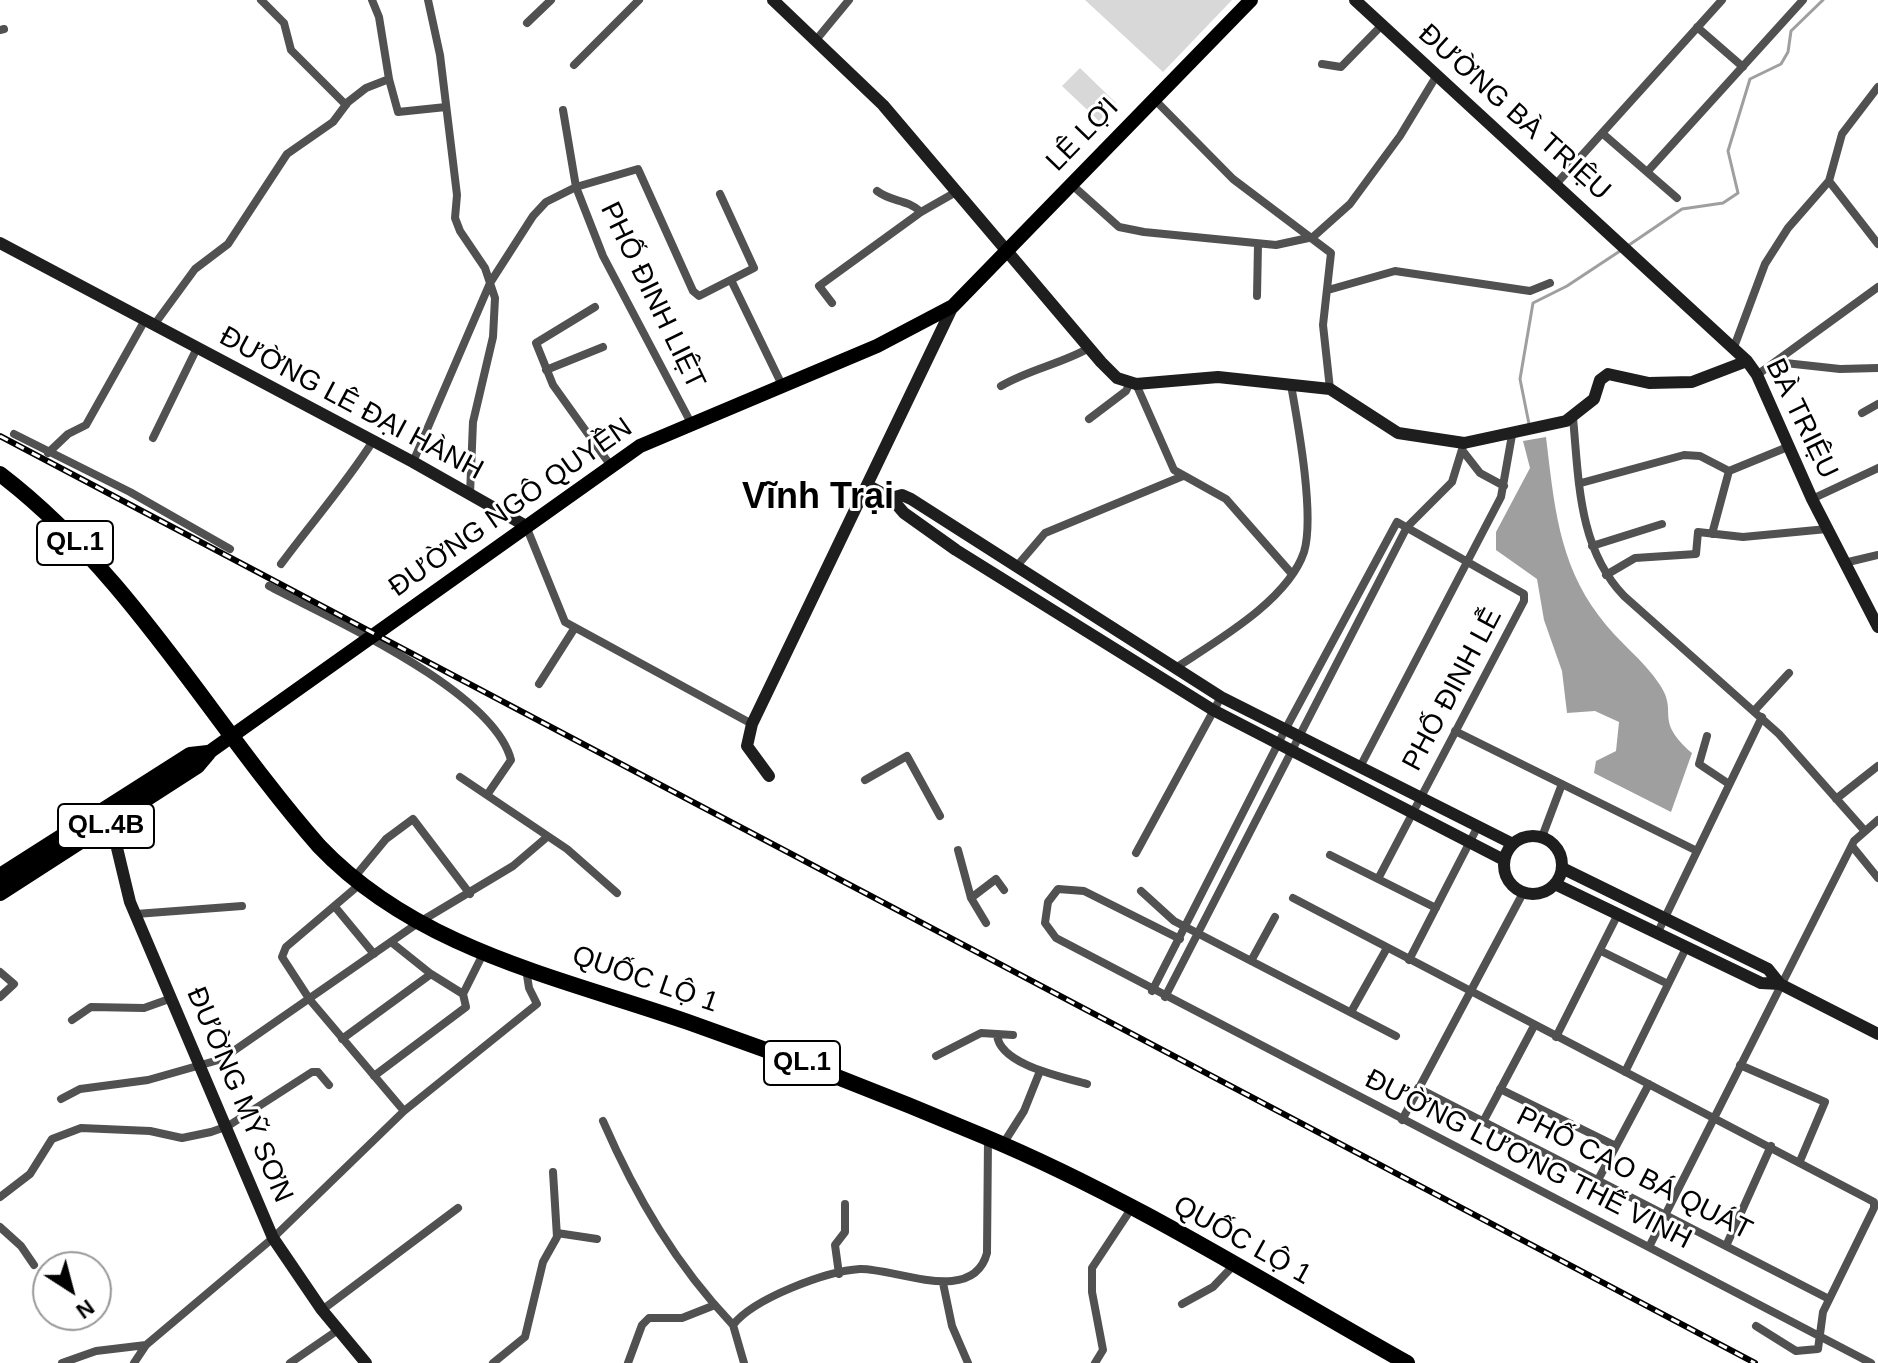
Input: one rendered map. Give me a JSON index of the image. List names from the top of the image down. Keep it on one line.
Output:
{"streets":{"highway":["ĐƯỜNG NGÔ QUYỀN","QL.1","QL.4B","QUỐC LỘ 1"],"main road":["LÊ LỢI"],"street":["ĐƯỜNG BÀ TRIỆU","PHỐ ĐINH LIỆT","ĐƯỜNG LÊ ĐẠI HÀNH","BÀ TRIỆU","PHỐ ĐINH LỄ","ĐƯỜNG MỸ SƠN","ĐƯỜNG LƯƠNG THẾ VINH","PHỐ CAO BÁ QUÁT"]},"crossings":[["ĐƯỜNG BÀ TRIỆU","BÀ TRIỆU"],["LÊ LỢI","ĐƯỜNG NGÔ QUYỀN"],["PHỐ ĐINH LIỆT","ĐƯỜNG NGÔ QUYỀN"],["ĐƯỜNG LÊ ĐẠI HÀNH","ĐƯỜNG NGÔ QUYỀN"],["ĐƯỜNG NGÔ QUYỀN","QUỐC LỘ 1"],["ĐƯỜNG NGÔ QUYỀN","ĐƯỜNG MỸ SƠN"]],"districts":["Vĩnh Trại"],"north":"bottom right"}
